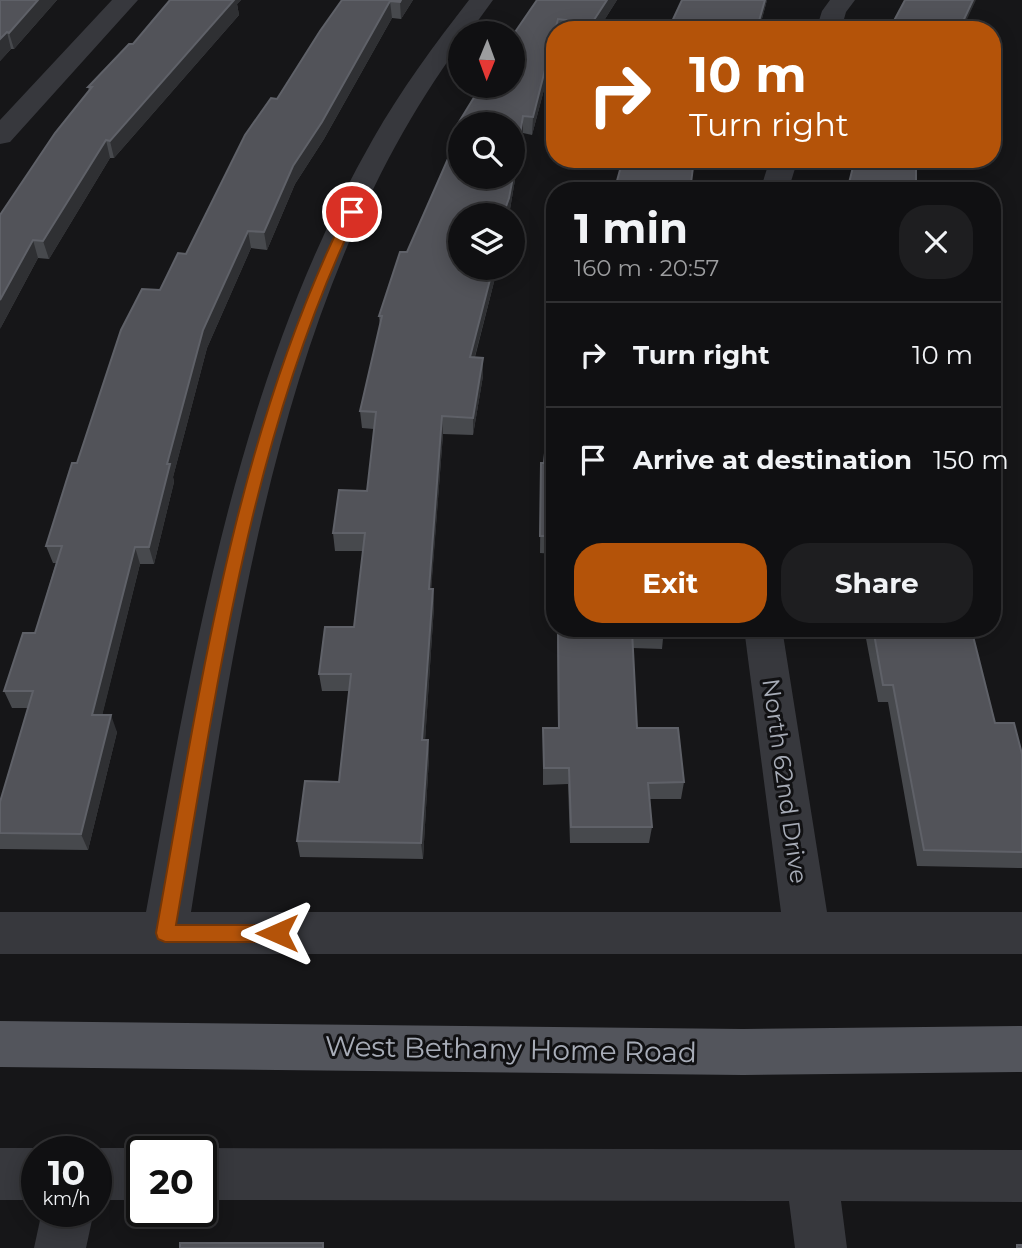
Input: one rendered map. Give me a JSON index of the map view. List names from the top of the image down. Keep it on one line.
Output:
{"streets":{"main road":["West Bethany Home Road"],"street":["North 62nd Drive"]},"north":"bottom","page":{"turn":["10 m","Turn right"],"heading":["1 min","160 m · 20:57"],"list":[{"name":"Turn right","value":"10 m"},{"name":"Arrive at destination","value":"150 m"}],"buttons":["Exit","Share"],"speed":"10 km/h","limit":"20"}}
